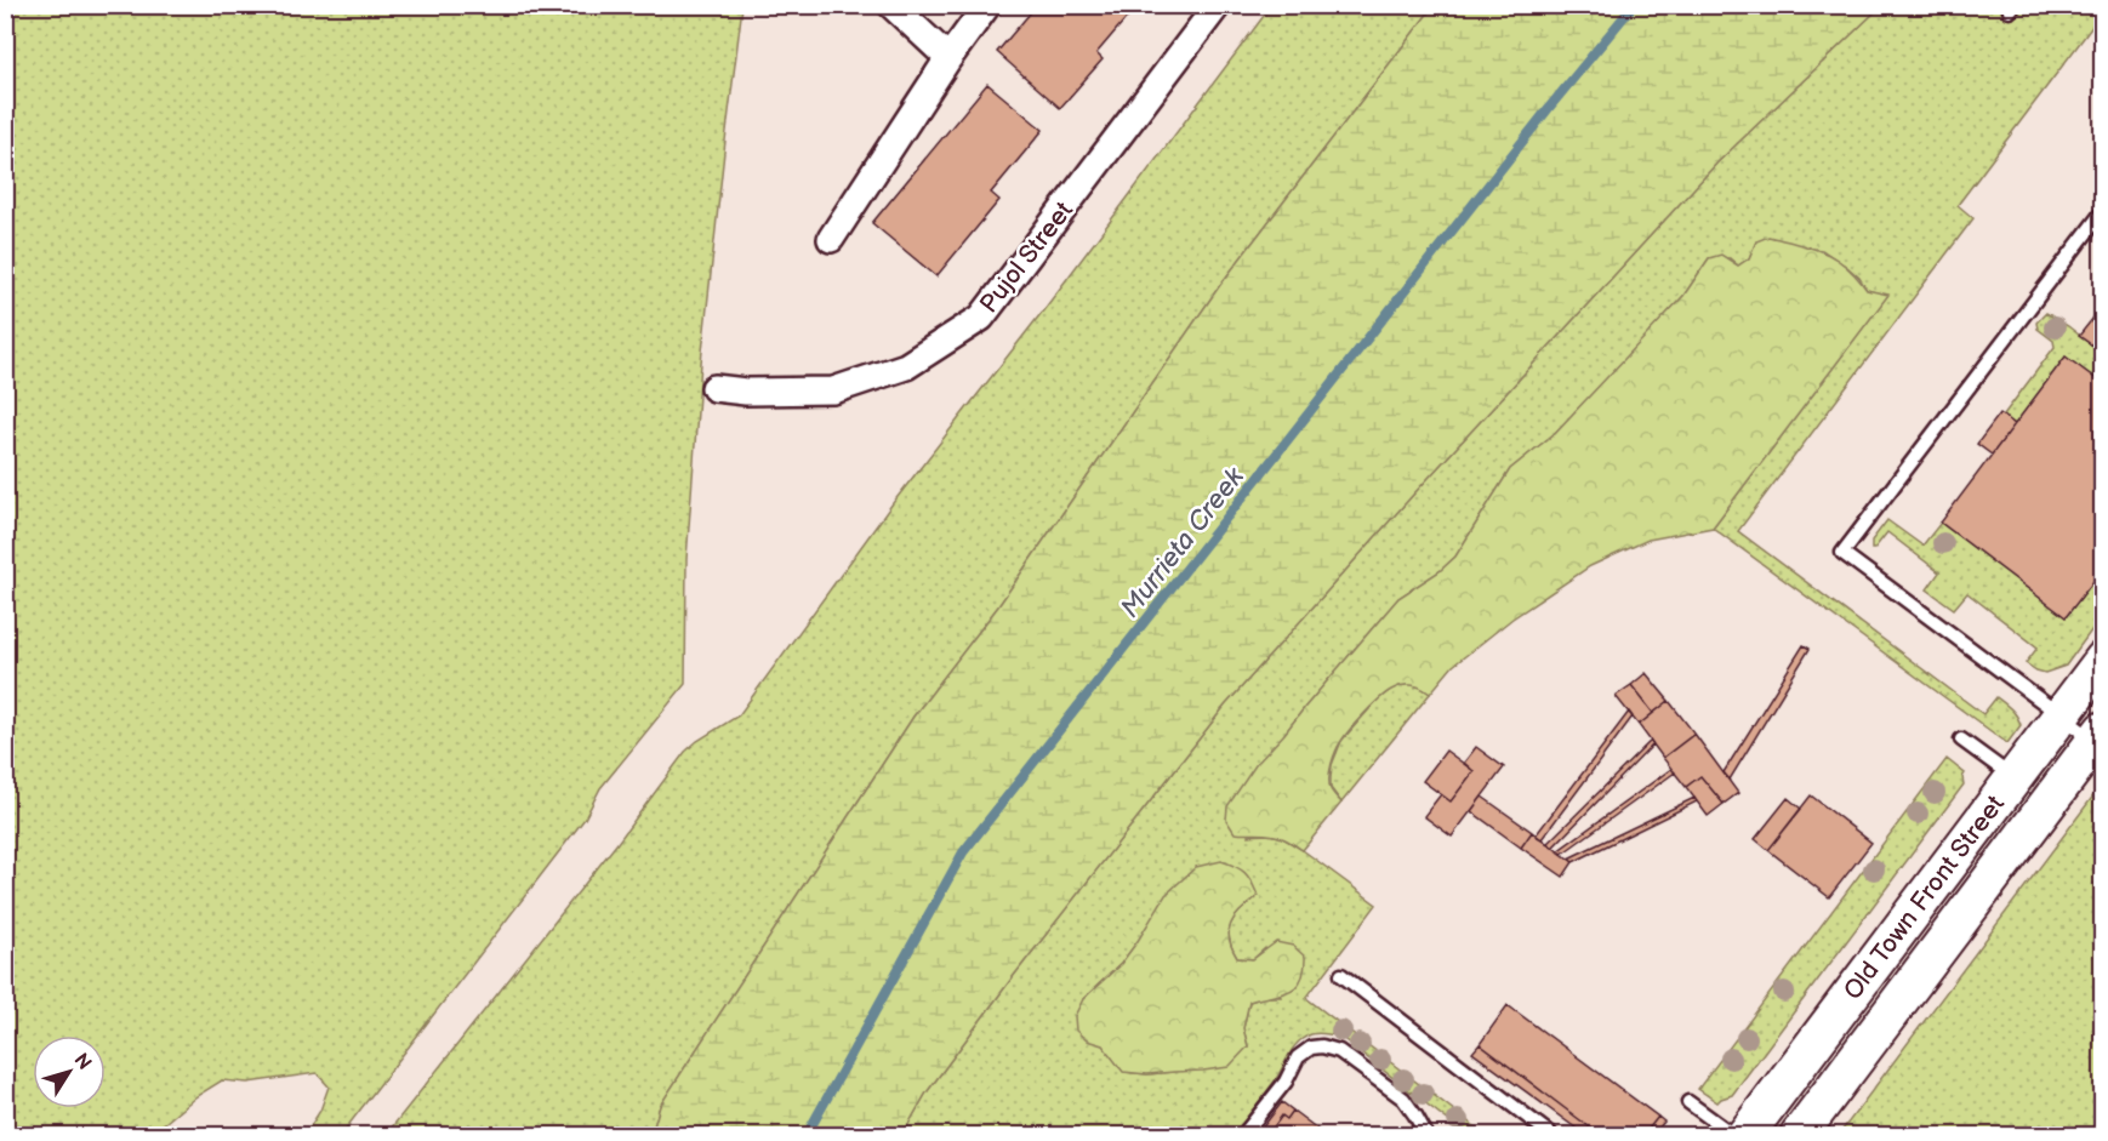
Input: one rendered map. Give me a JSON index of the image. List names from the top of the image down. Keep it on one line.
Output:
{"streets":{"main road":["Old Town Front Street"],"street":["Pujol Street"]},"water":["Murrieta Creek"],"north":"top right"}
